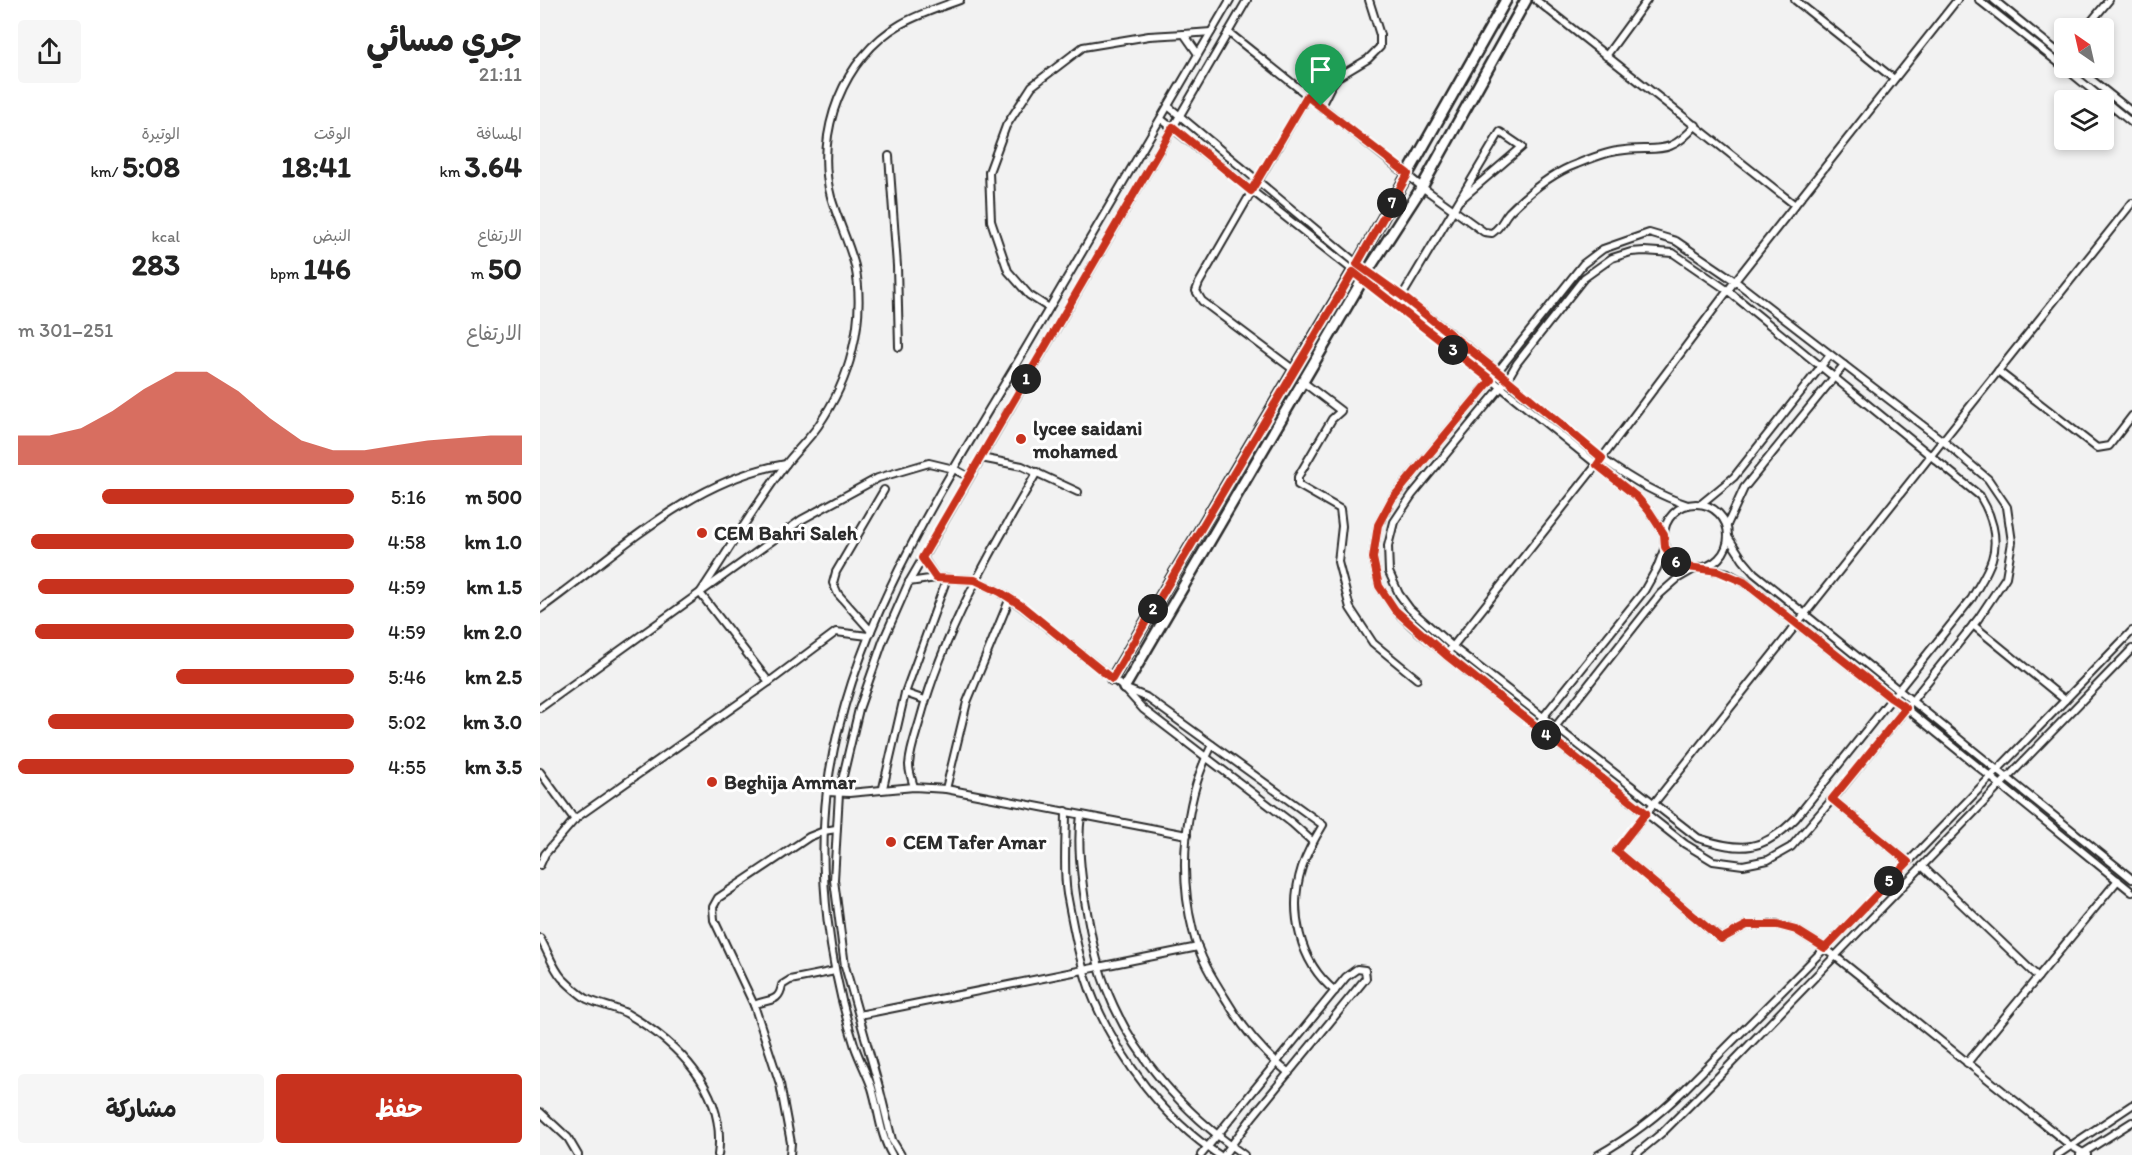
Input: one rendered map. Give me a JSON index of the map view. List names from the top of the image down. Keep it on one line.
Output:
{"places":["lycee saidani mohamed","CEM Bahri Saleh","Beghija Ammar","CEM Tafer Amar"],"north":"top left","page":{"heading":["جري مسائي","21:11"],"stats":[["المسافة","3.64 km"],["الوقت","18:41"],["الوتيرة","5:08 /km"],["الارتفاع","50 m"],["النبض","146 bpm"],["kcal","283"]],"pins":["7","3","1","6","2","4","5"],"chart":["الارتفاع","251–301 m"],"list":[{"name":"500 m","note":"5:16"},{"name":"1.0 km","note":"4:58"},{"name":"1.5 km","note":"4:59"},{"name":"2.0 km","note":"4:59"},{"name":"2.5 km","note":"5:46"},{"name":"3.0 km","note":"5:02"},{"name":"3.5 km","note":"4:55"}],"buttons":["حفظ","مشاركة"]}}
